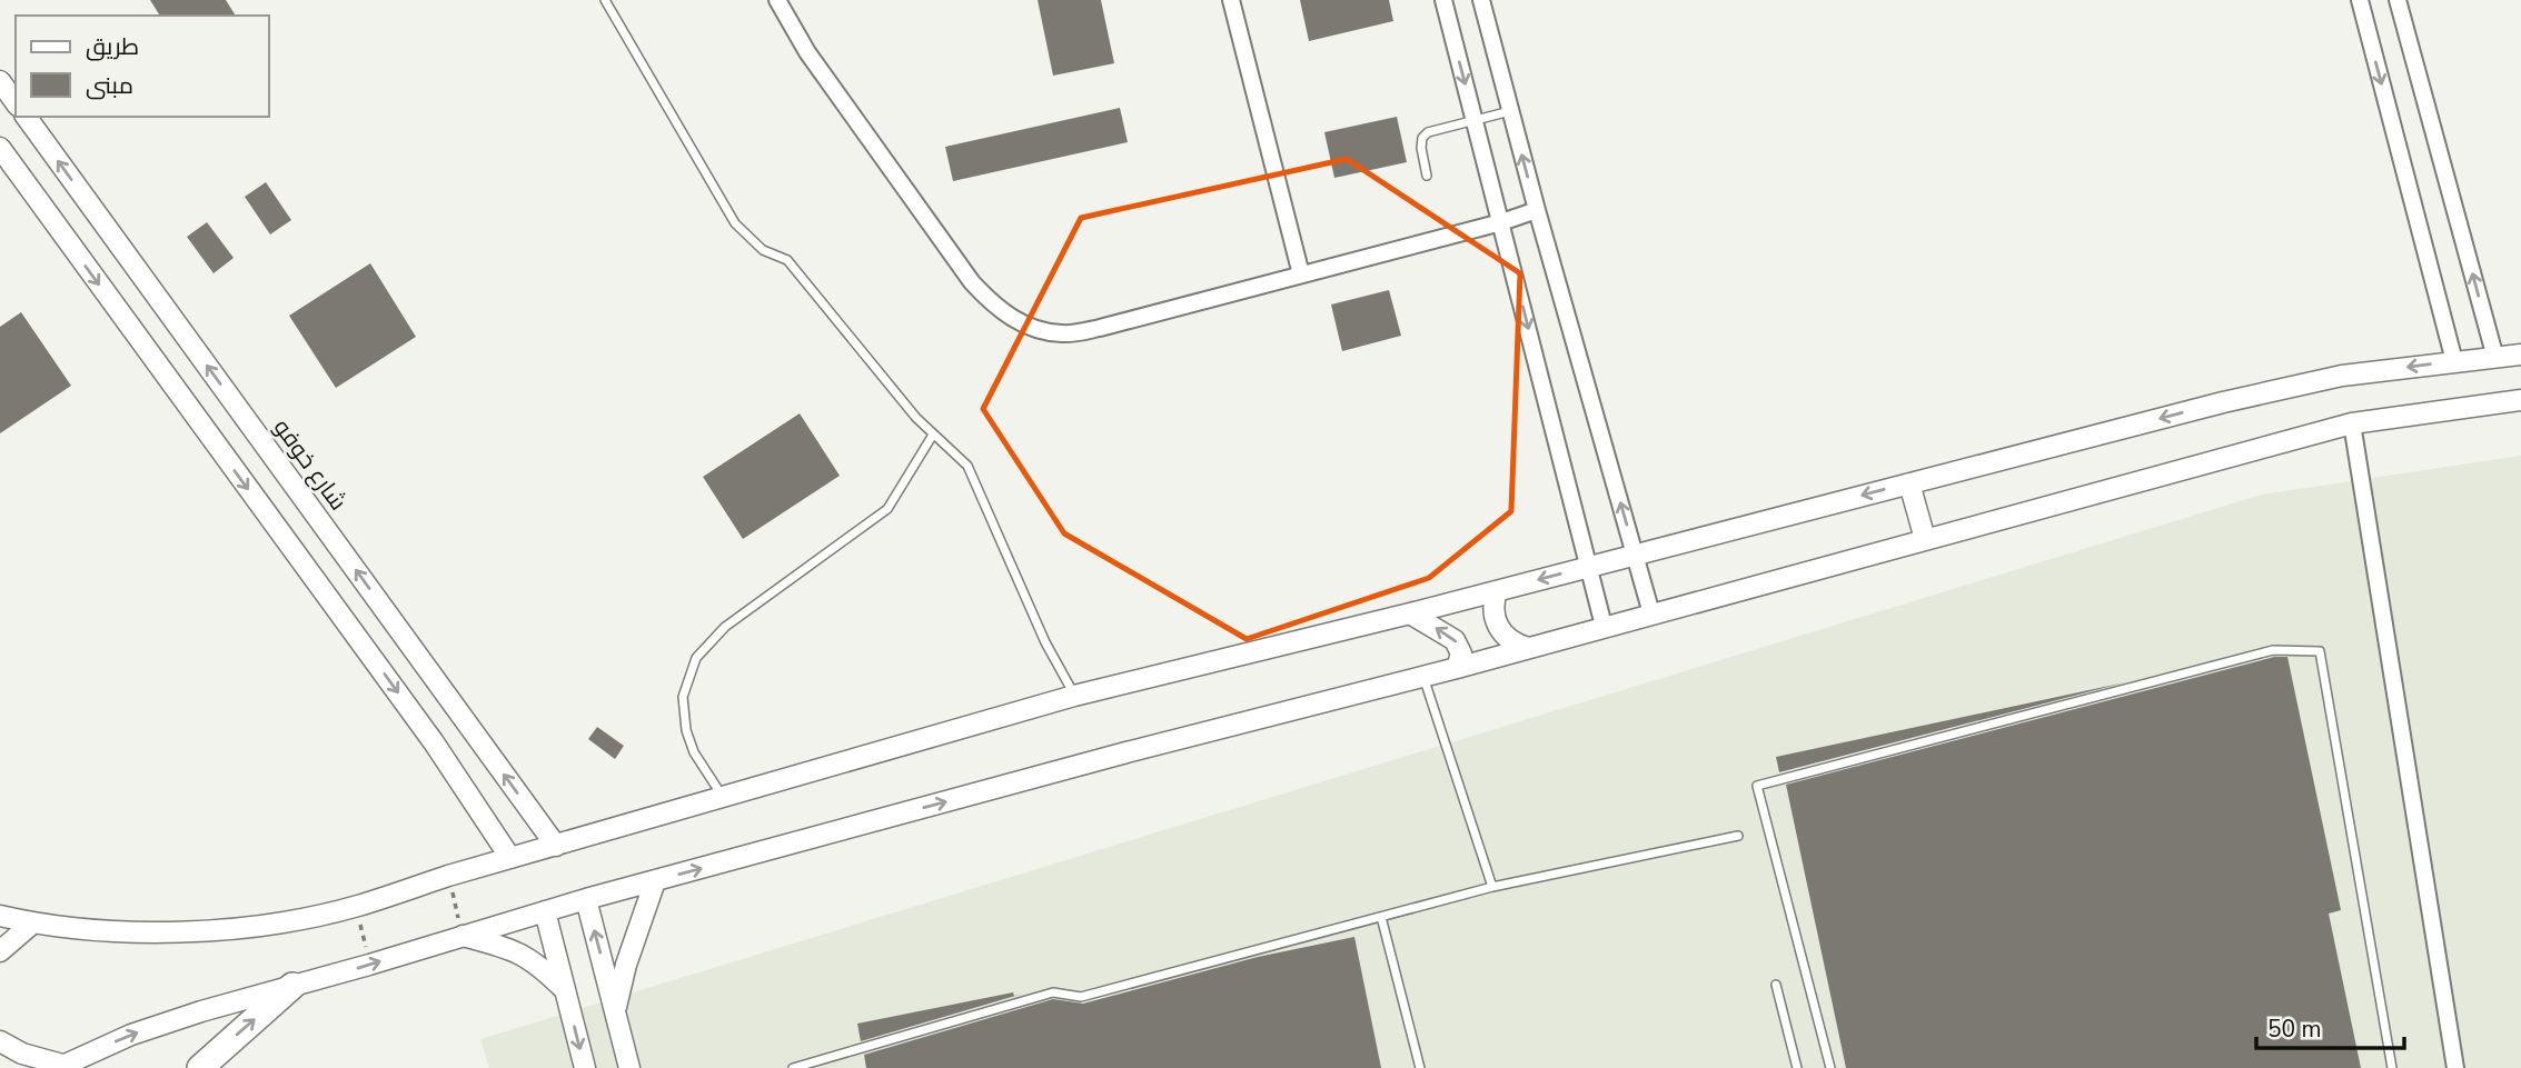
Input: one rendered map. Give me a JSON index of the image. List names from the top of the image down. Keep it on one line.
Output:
{"streets":{"street":["شارع خوفو"]},"legend":["طريق","مبنى"],"scale_bar":"50 m"}
